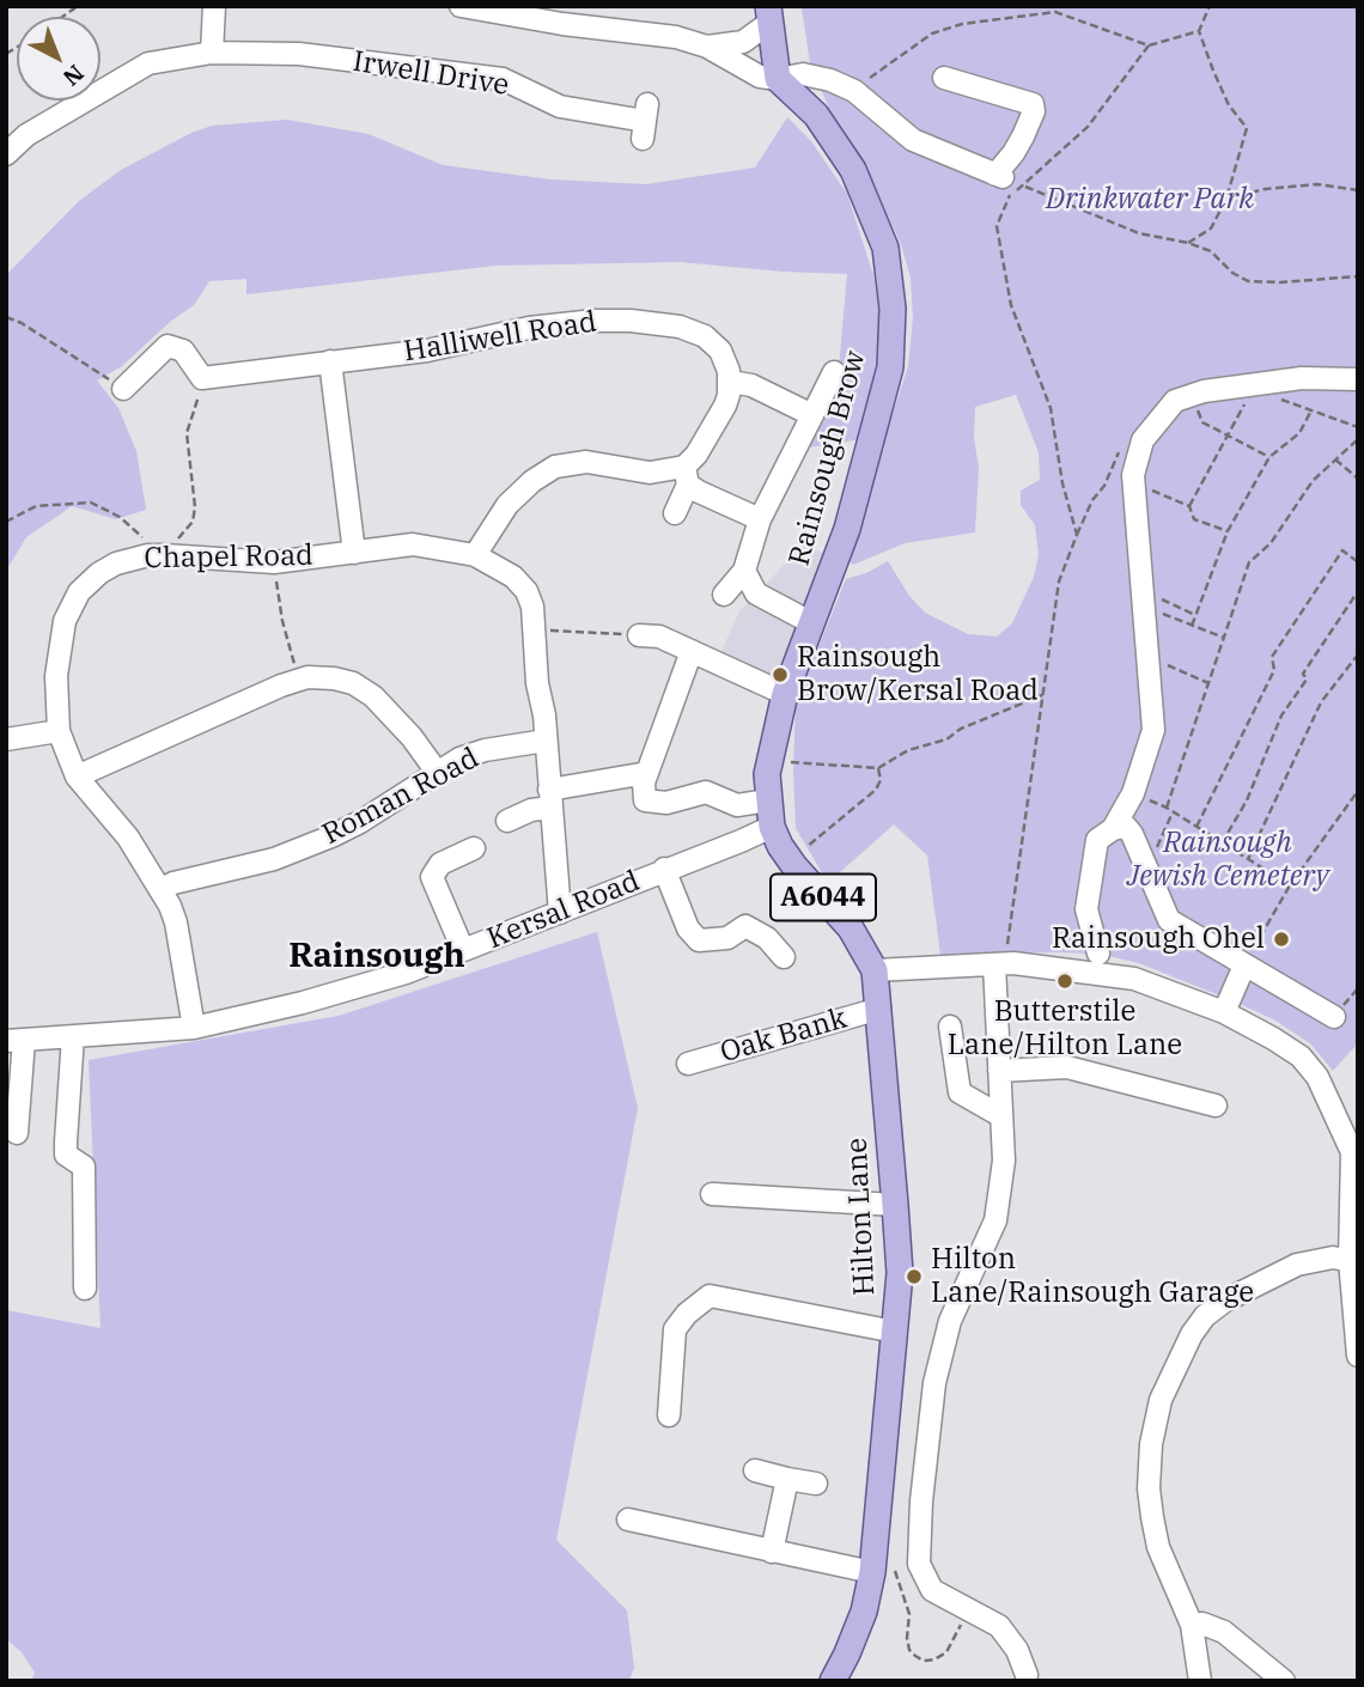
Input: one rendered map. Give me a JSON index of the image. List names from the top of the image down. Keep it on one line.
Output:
{"streets":{"main road":["Rainsough Brow","A6044","Hilton Lane"],"street":["Irwell Drive","Halliwell Road","Chapel Road","Roman Road","Kersal Road","Oak Bank"]},"crossings":[["Rainsough Brow","Kersal Road"],["Rainsough Brow","Hilton Lane"],["Chapel Road","Roman Road"],["Chapel Road","Kersal Road"],["Kersal Road","Hilton Lane"],["Oak Bank","Hilton Lane"]],"districts":["Rainsough"],"parks":["Drinkwater Park","Rainsough Jewish Cemetery"],"places":["Rainsough Brow/Kersal Road","Rainsough Ohel","Butterstile Lane/Hilton Lane","Hilton Lane/Rainsough Garage"],"north":"bottom right"}
